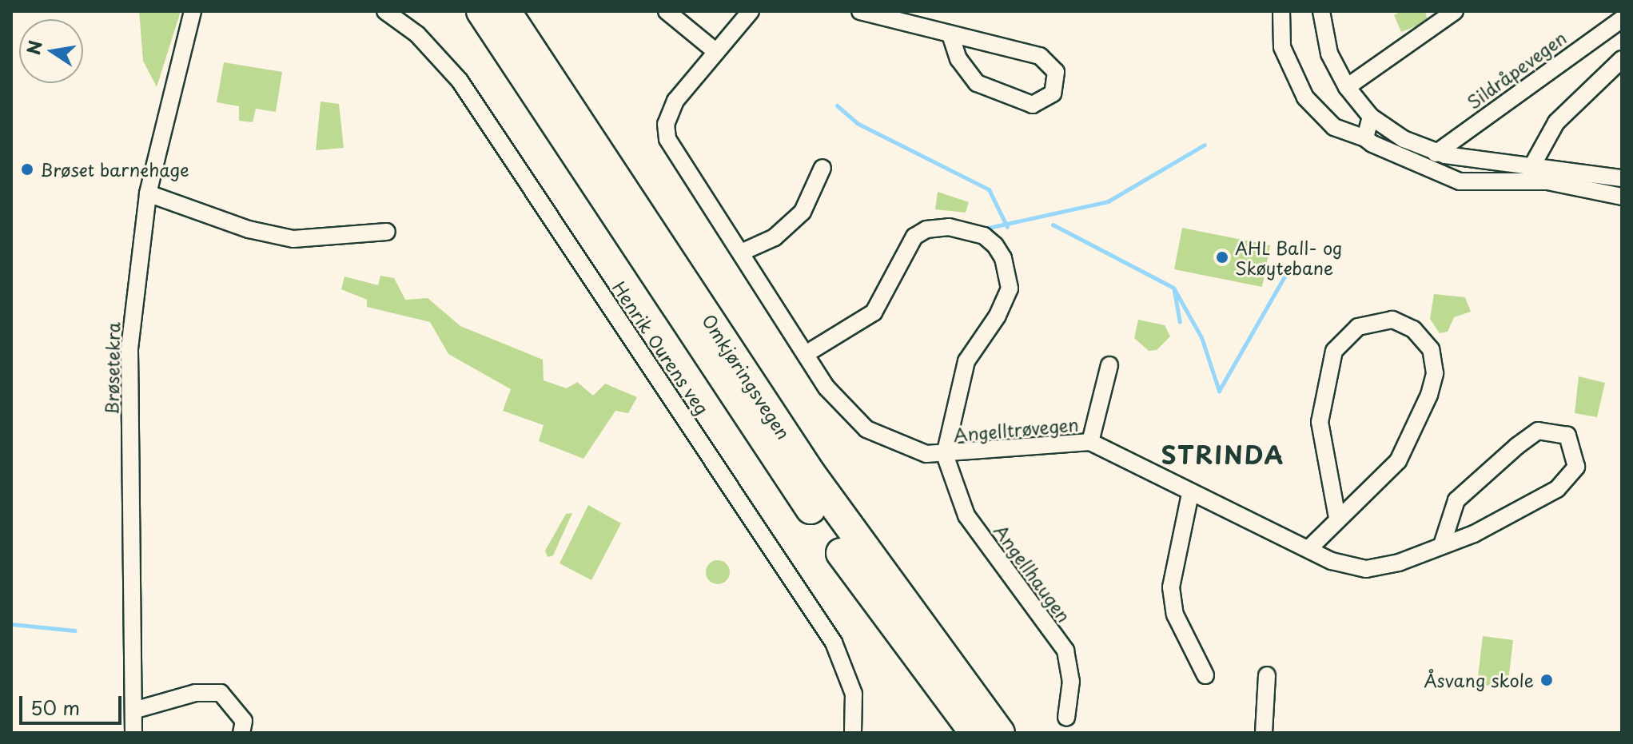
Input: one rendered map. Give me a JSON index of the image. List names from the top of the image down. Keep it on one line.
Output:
{"streets":{"highway":["Omkjøringsvegen"],"street":["Sildråpevegen","Henrik Ourens veg","Brøsetekra","Angelltrøvegen","Angellhaugen"]},"crossings":[["Angelltrøvegen","Angellhaugen"]],"districts":["STRINDA"],"places":["Brøset barnehage","AHL Ball- og Skøytebane","Åsvang skole"],"scale_bar":"50 m","north":"left"}
